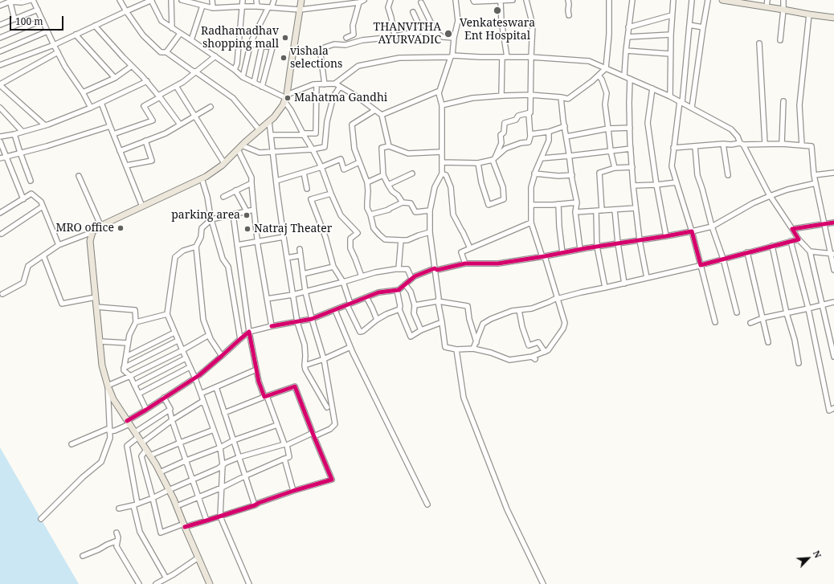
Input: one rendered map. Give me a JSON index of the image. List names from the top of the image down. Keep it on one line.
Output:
{"places":["Venkateswara Ent Hospital","THANVITHA AYURVADIC","Radhamadhav shopping mall","vishala selections","Mahatma Gandhi","parking area","MRO office","Natraj Theater"],"scale_bar":"100 m","north":"top right"}
